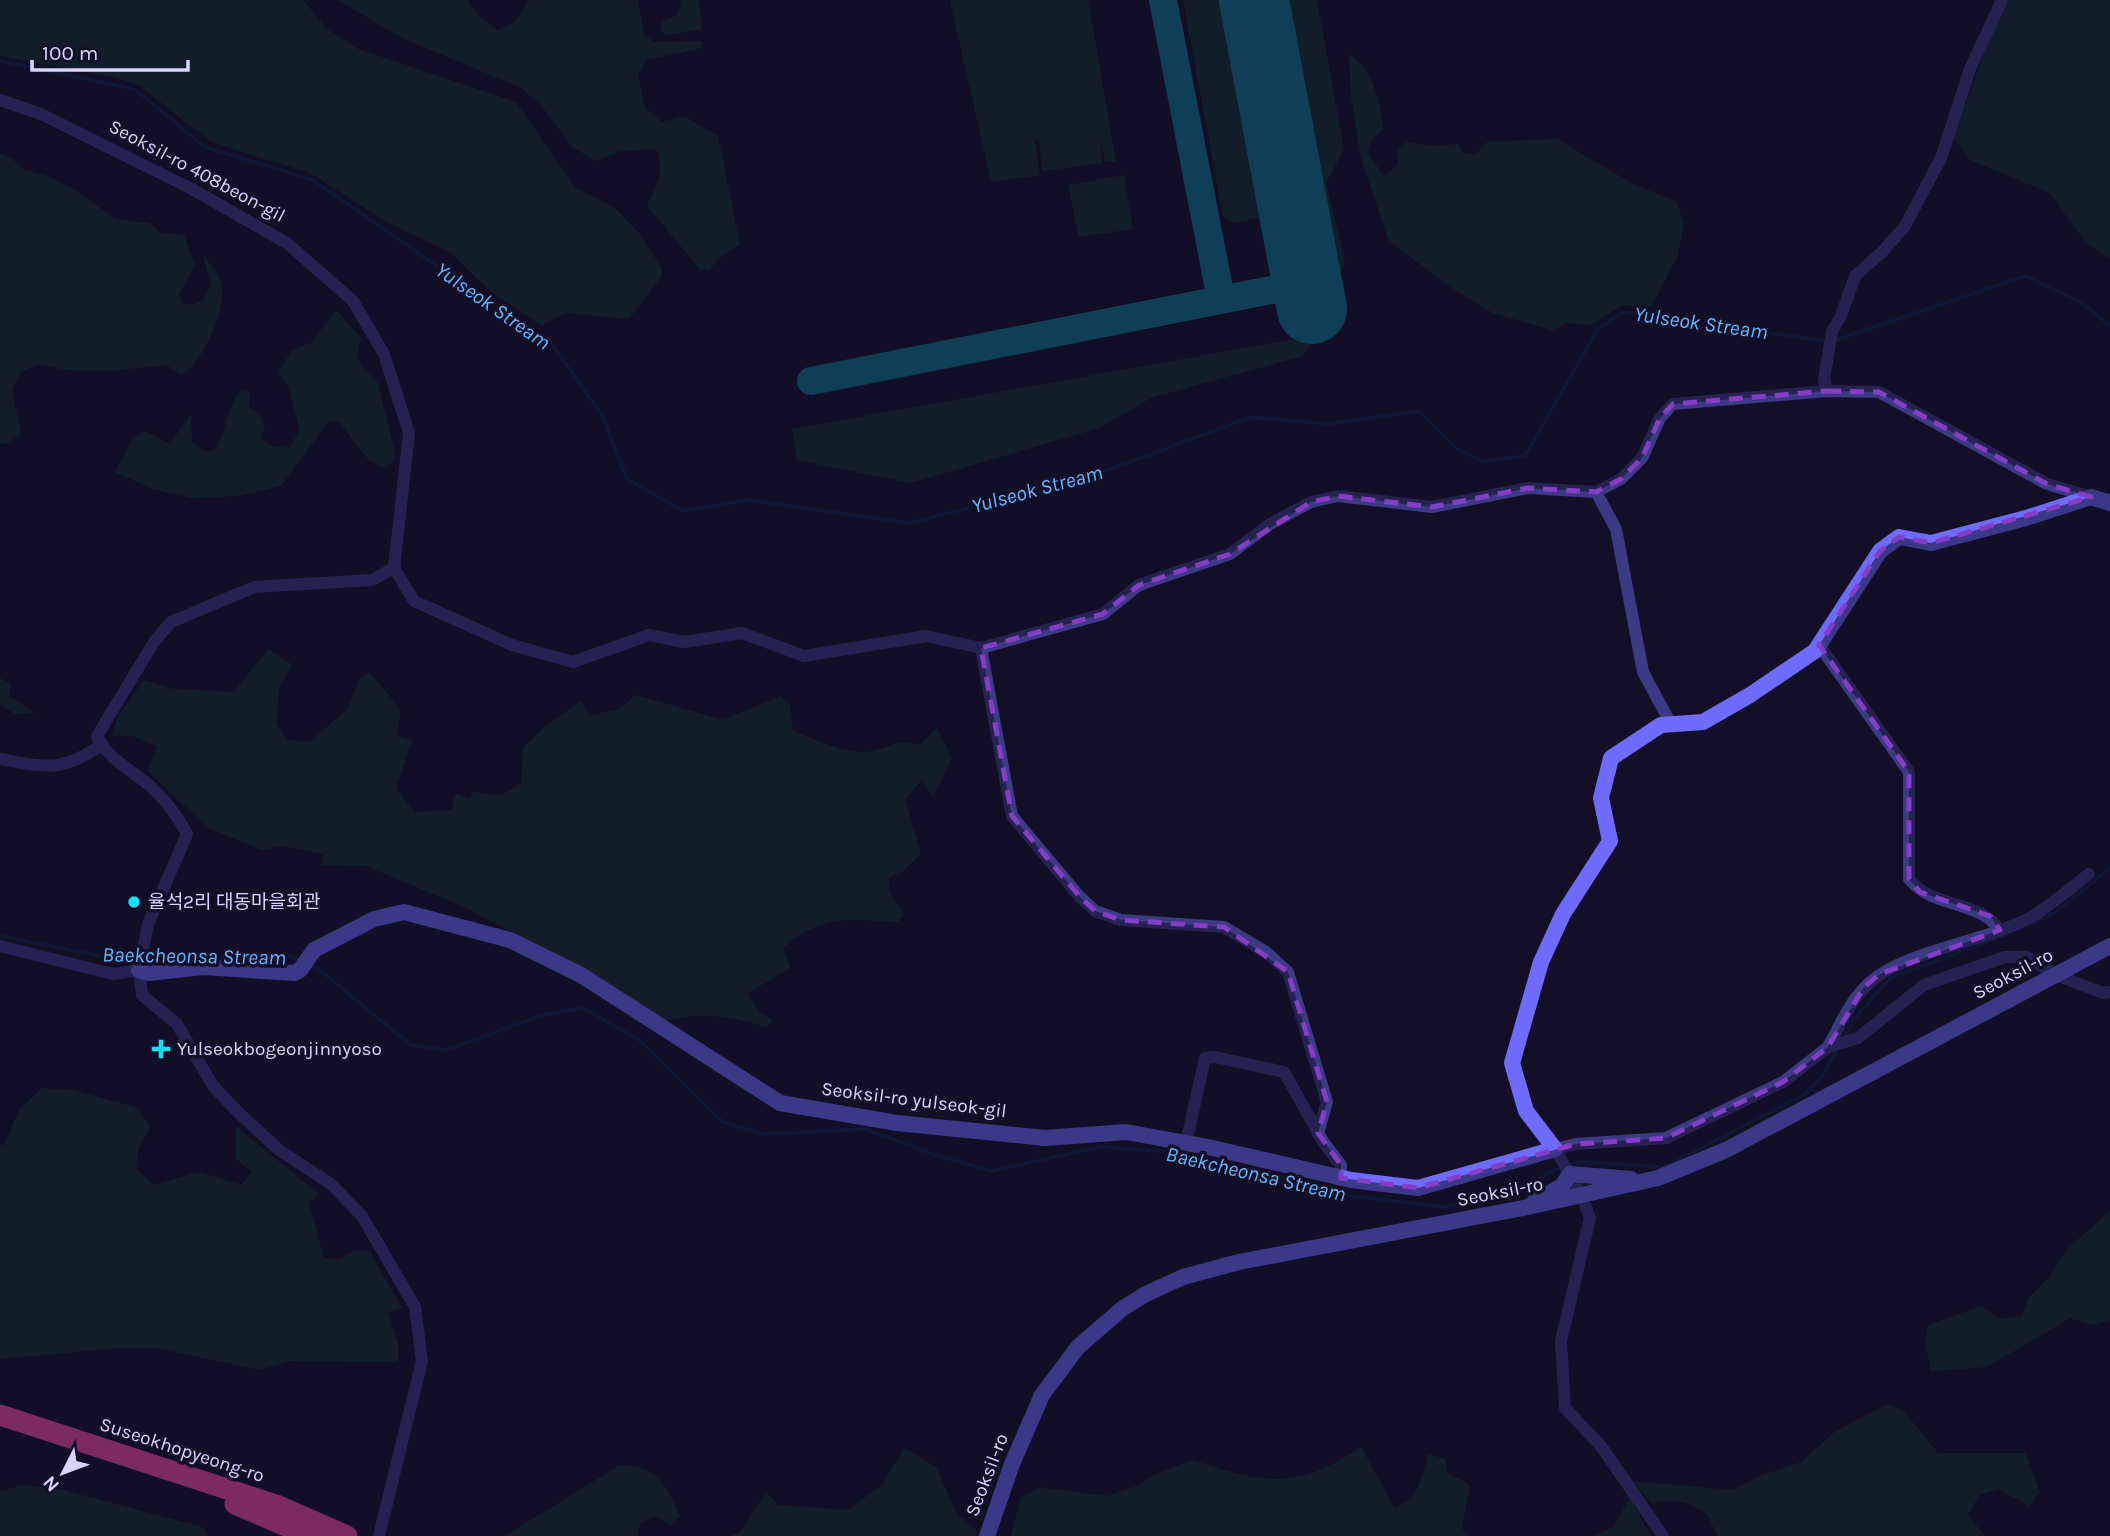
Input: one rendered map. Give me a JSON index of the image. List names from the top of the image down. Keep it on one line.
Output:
{"streets":{"highway":["Suseokhopyeong-ro"],"street":["Seoksil-ro 408beon-gil","Seoksil-ro","Seoksil-ro yulseok-gil"]},"water":["Yulseok Stream","Baekcheonsa Stream"],"places":{"other":["율석2리 대동마을회관"],"health":["Yulseokbogeonjinnyoso"]},"scale_bar":"100 m","north":"bottom left"}
